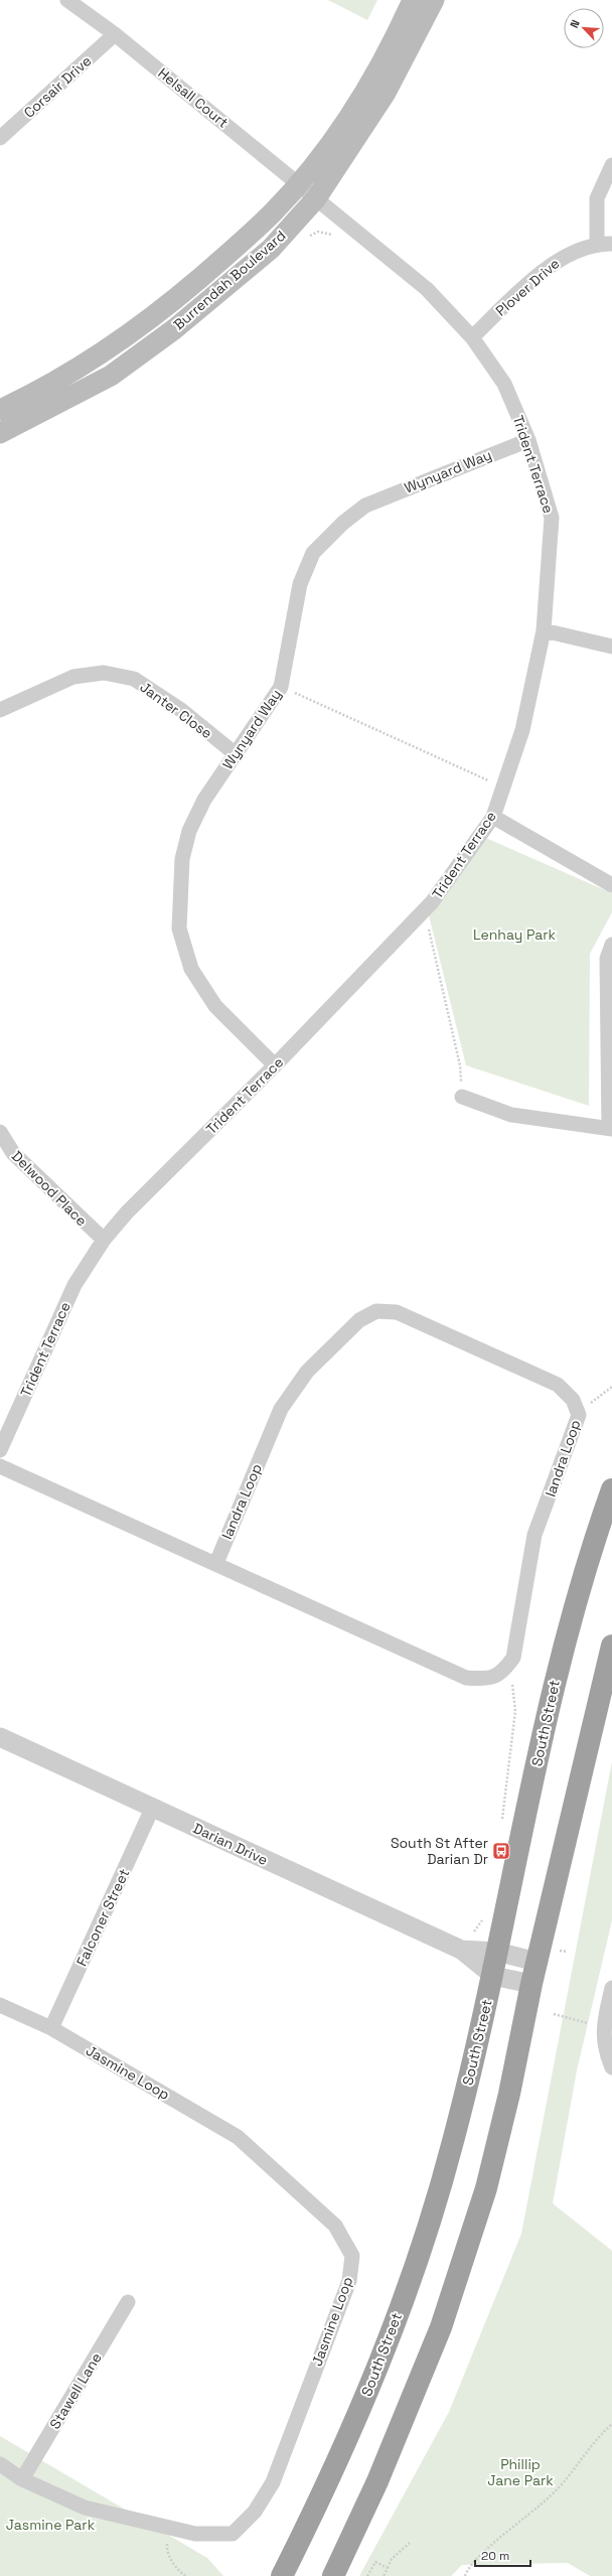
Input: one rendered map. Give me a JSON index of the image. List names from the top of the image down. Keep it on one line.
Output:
{"streets":{"highway":["South Street"],"main road":["Burrendah Boulevard"],"street":["Corsair Drive","Helsall Court","Plover Drive","Trident Terrace","Wynyard Way","Janter Close","Delwood Place","Iandra Loop","Darian Drive","Falconer Street","Jasmine Loop","Stawell Lane"]},"crossings":[["Corsair Drive","Helsall Court"],["Helsall Court","Burrendah Boulevard"],["Helsall Court","Trident Terrace"],["Burrendah Boulevard","Trident Terrace"],["Plover Drive","Trident Terrace"],["Trident Terrace","Wynyard Way"],["Trident Terrace","Delwood Place"],["Wynyard Way","Janter Close"],["South Street","Darian Drive"],["Darian Drive","Falconer Street"],["Falconer Street","Jasmine Loop"],["Jasmine Loop","Stawell Lane"]],"parks":["Lenhay Park","Phillip Jane Park","Jasmine Park"],"places":{"bus stop":["South St After Darian Dr"]},"scale_bar":"20 m","north":"top left"}
